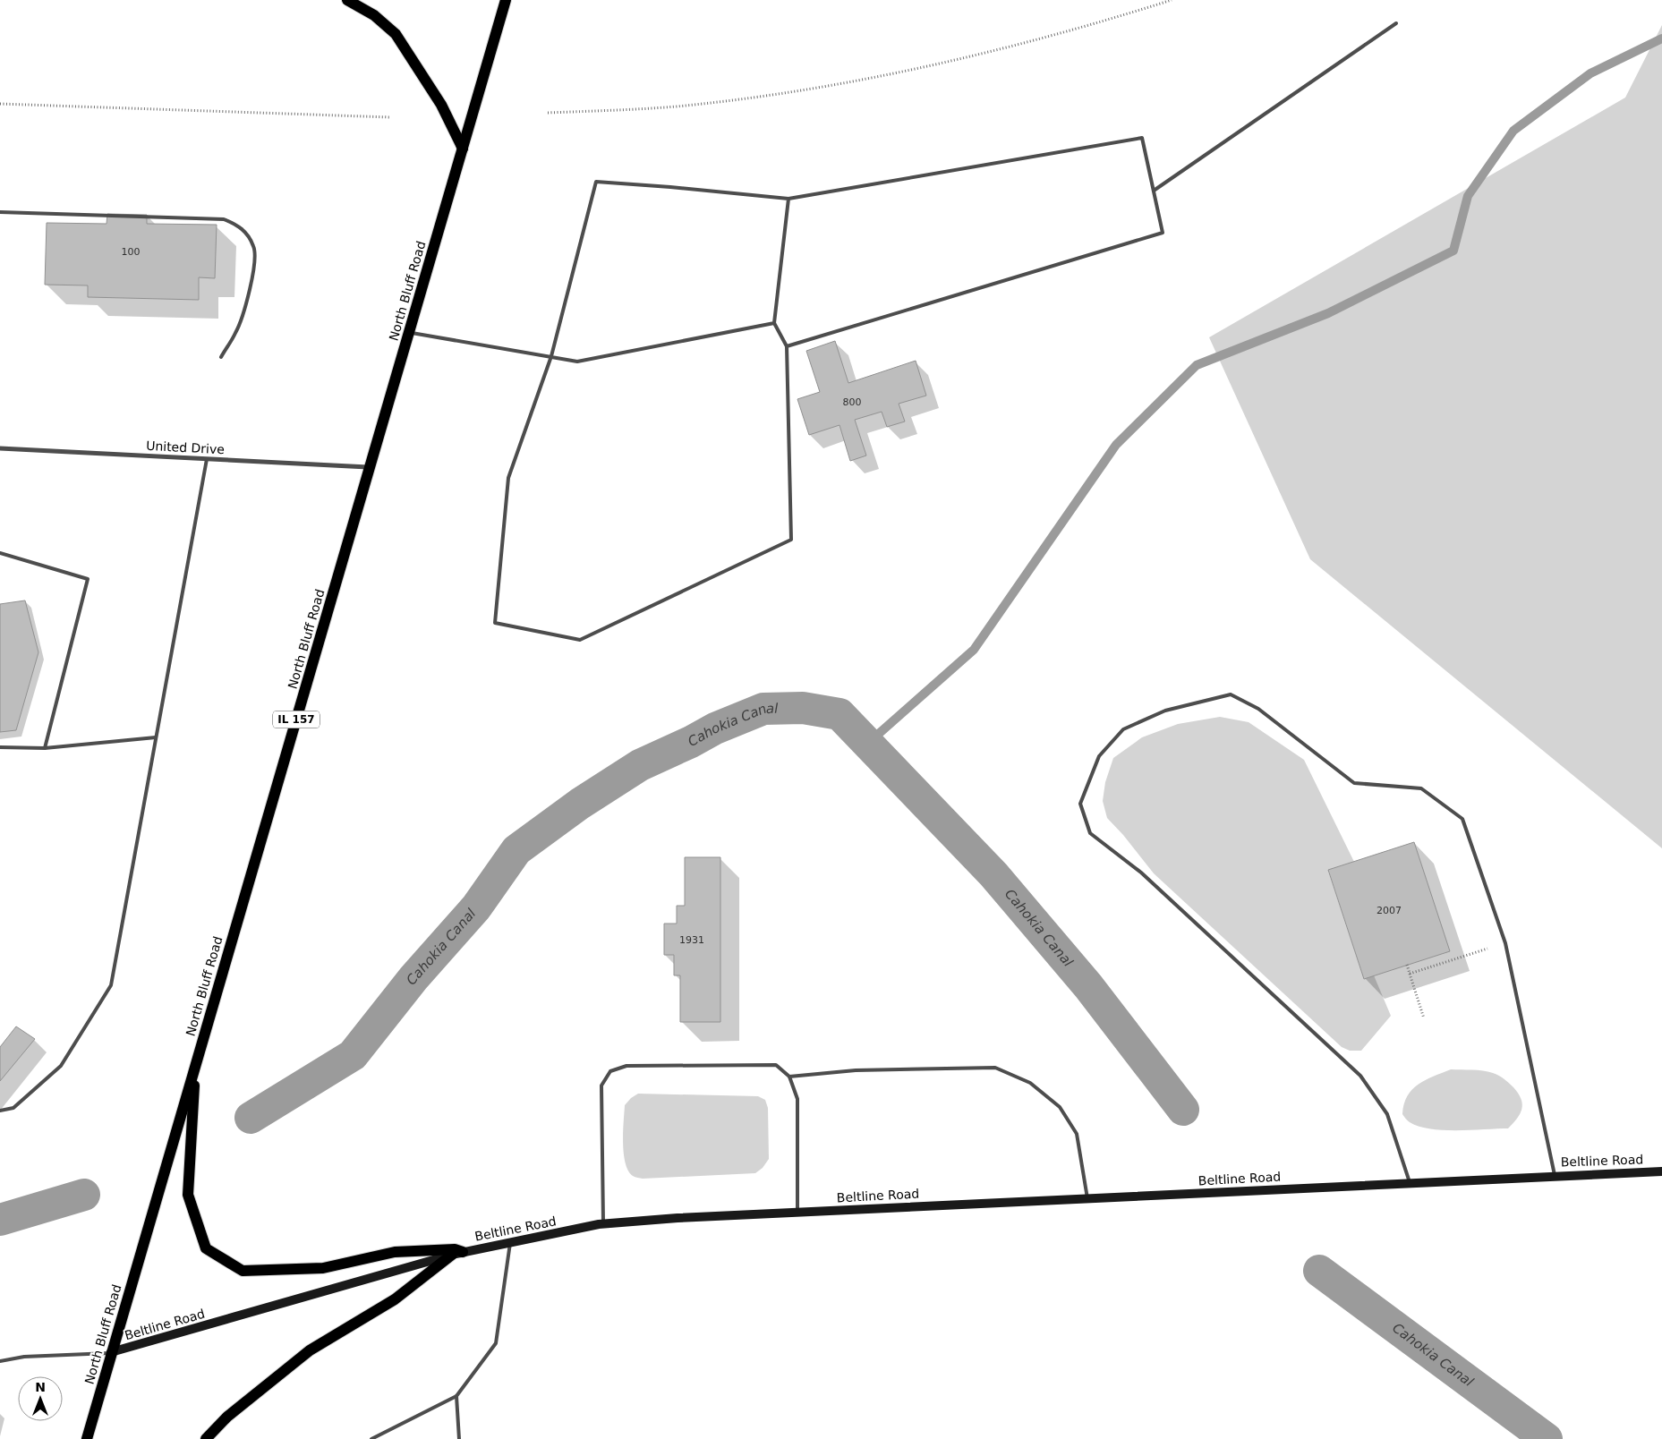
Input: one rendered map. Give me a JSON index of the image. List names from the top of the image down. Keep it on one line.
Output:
{"streets":{"main road":["North Bluff Road","IL 157","Beltline Road"],"street":["United Drive"]},"crossings":[["North Bluff Road","United Drive"],["North Bluff Road","Beltline Road"]],"water":["Cahokia Canal"],"house_numbers":["100","800","2007","1931"],"north":"top"}
